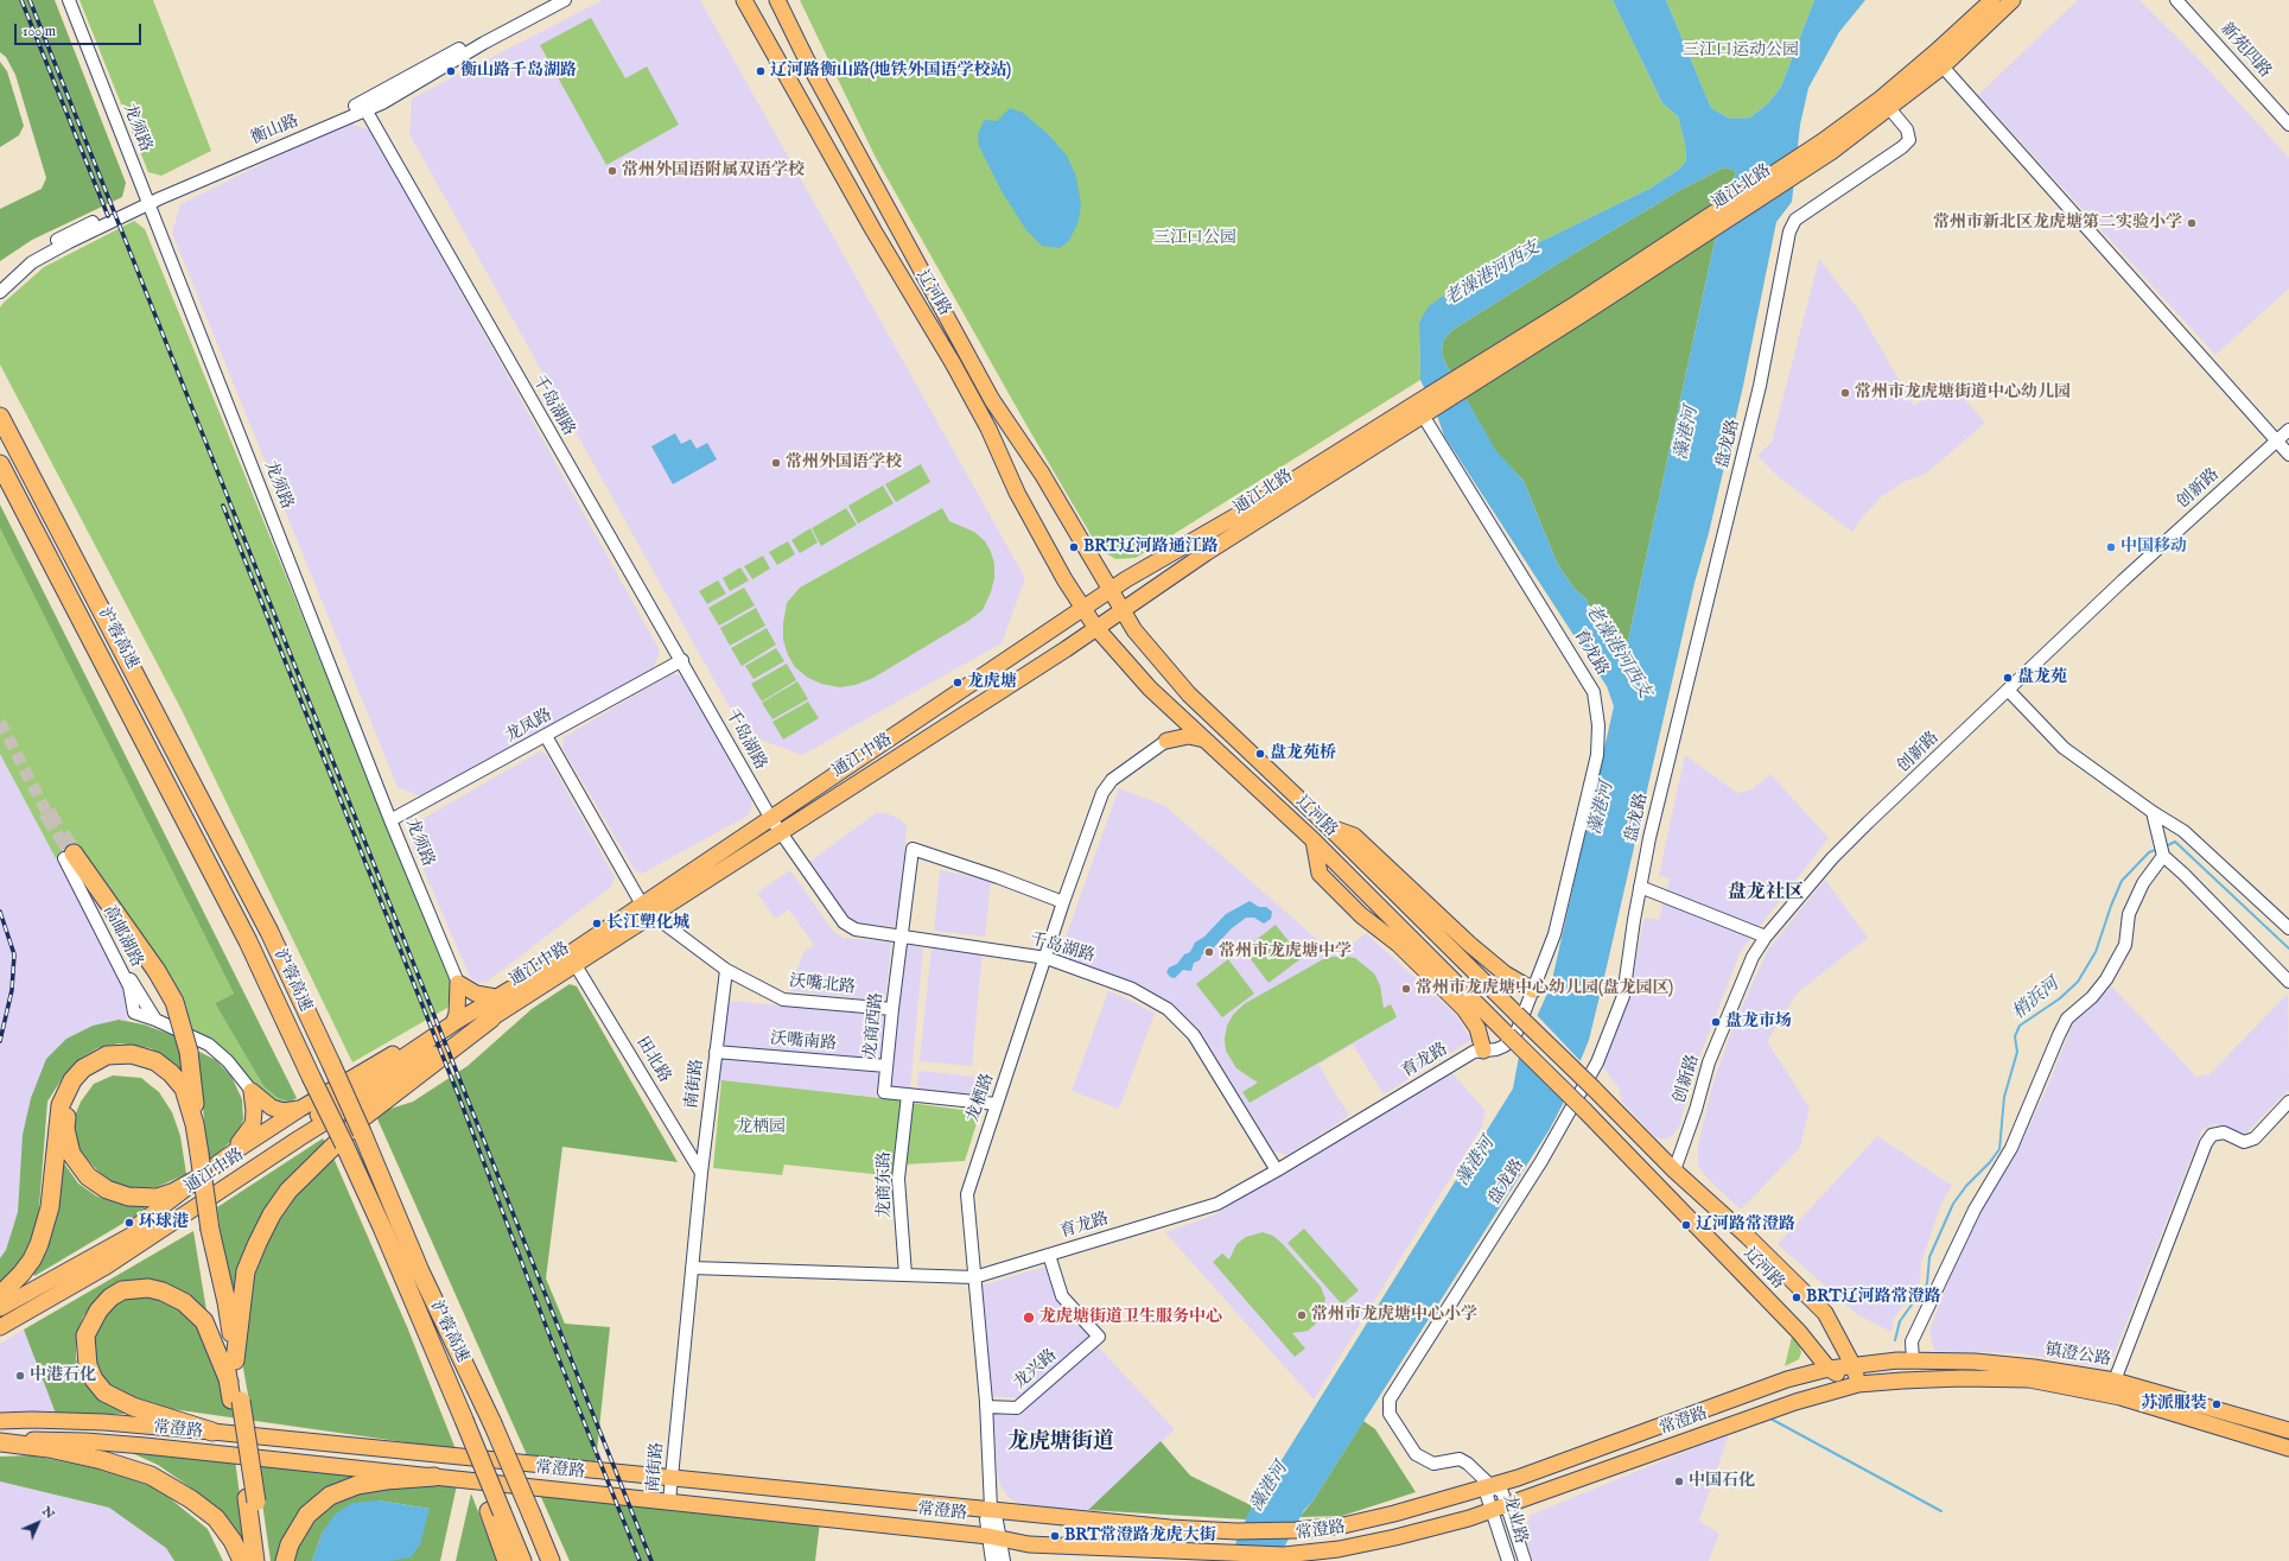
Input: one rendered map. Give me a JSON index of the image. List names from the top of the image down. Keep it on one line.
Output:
{"streets":{"highway":["沪蓉高速"],"main road":["通江北路","辽河路","通江中路","镇澄公路","常澄路"],"street":["新苑四路","龙须路","衡山路","千岛湖路","盘龙路","创新路","育龙路","龙凤路","高邮湖路","沃嘴北路","龙商西路","沃嘴南路","田北路","南街路","龙栖路","龙商东路","龙兴路","龙业路"]},"crossings":[["龙须路","衡山路"],["龙须路","龙凤路"],["衡山路","千岛湖路"],["通江北路","辽河路"],["通江北路","盘龙路"],["通江北路","育龙路"],["通江北路","通江中路"],["辽河路","创新路"],["辽河路","通江中路"],["辽河路","镇澄公路"],["辽河路","常澄路"],["千岛湖路","育龙路"],["千岛湖路","龙凤路"],["千岛湖路","通江中路"],["千岛湖路","龙商西路"],["千岛湖路","龙栖路"],["盘龙路","常澄路"],["盘龙路","龙业路"],["育龙路","南街路"],["育龙路","龙栖路"],["育龙路","龙商东路"],["育龙路","龙兴路"],["通江中路","田北路"],["沃嘴北路","龙商西路"],["沃嘴北路","南街路"],["龙商西路","沃嘴南路"],["龙商西路","龙栖路"],["龙商西路","龙商东路"],["沃嘴南路","南街路"],["田北路","南街路"],["南街路","常澄路"],["龙栖路","龙兴路"],["龙栖路","常澄路"],["镇澄公路","常澄路"],["常澄路","龙业路"]],"districts":["盘龙社区","龙虎塘街道"],"water":["老澡港河西支","藻港河","梢浜河"],"parks":["三江口运动公园","三江口公园","龙栖园"],"places":["衡山路千岛湖路","辽河路衡山路(地铁外国语学校站)","常州外国语附属双语学校","常州市新北区龙虎塘第二实验小学","常州市龙虎塘街道中心幼儿园","常州外国语学校","BRT辽河路通江路","中国移动","盘龙苑","龙虎塘","盘龙苑桥","长江塑化城","常州市龙虎塘中学","常州市龙虎塘中心幼儿园(盘龙园区)","盘龙市场","环球港","辽河路常澄路","BRT辽河路常澄路","常州市龙虎塘中心小学","龙虎塘街道卫生服务中心","中港石化","苏派服装","中国石化","BRT常澄路龙虎大街"],"scale_bar":"100 m","north":"top right"}
